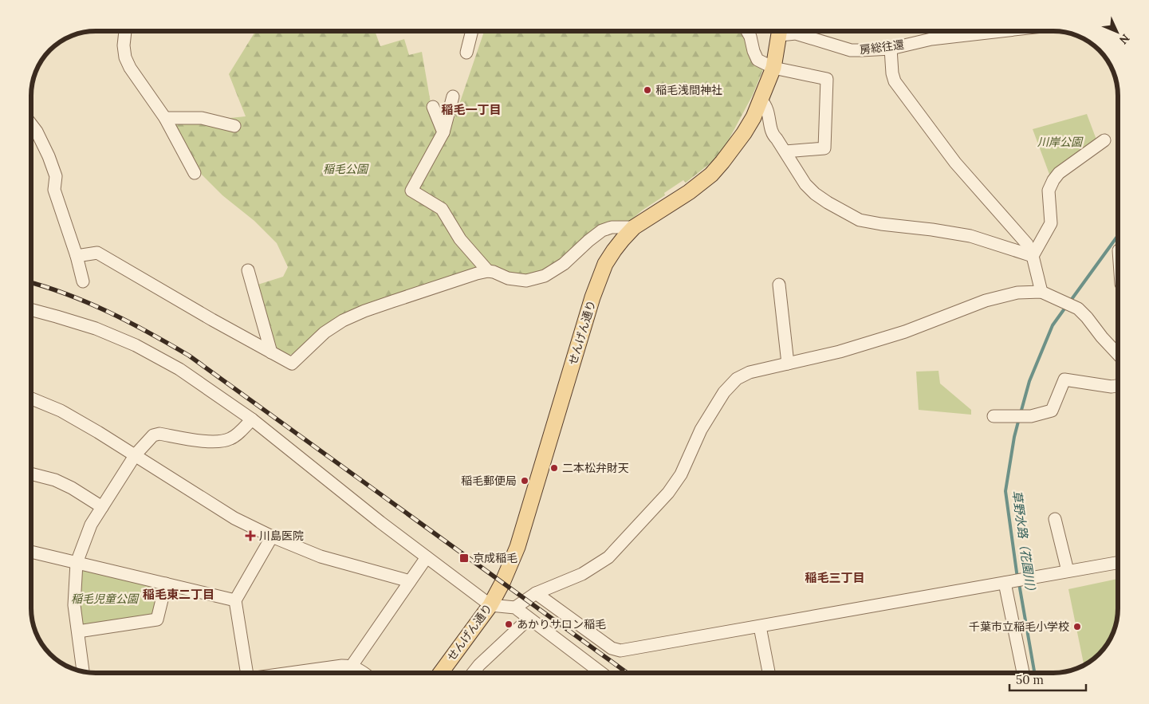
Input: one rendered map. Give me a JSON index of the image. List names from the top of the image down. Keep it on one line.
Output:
{"streets":{"main road":["せんげん通り"],"street":["房総往還"]},"districts":["稲毛一丁目","稲毛三丁目","稲毛東二丁目"],"water":["草野水路（花園川）"],"parks":["川岸公園","稲毛公園","稲毛児童公園"],"places":{"other":["稲毛浅間神社","二本松弁財天","稲毛郵便局","あかりサロン稲毛","千葉市立稲毛小学校"],"health":["川島医院"],"transit":["京成稲毛"]},"scale_bar":"50 m","north":"bottom right"}
